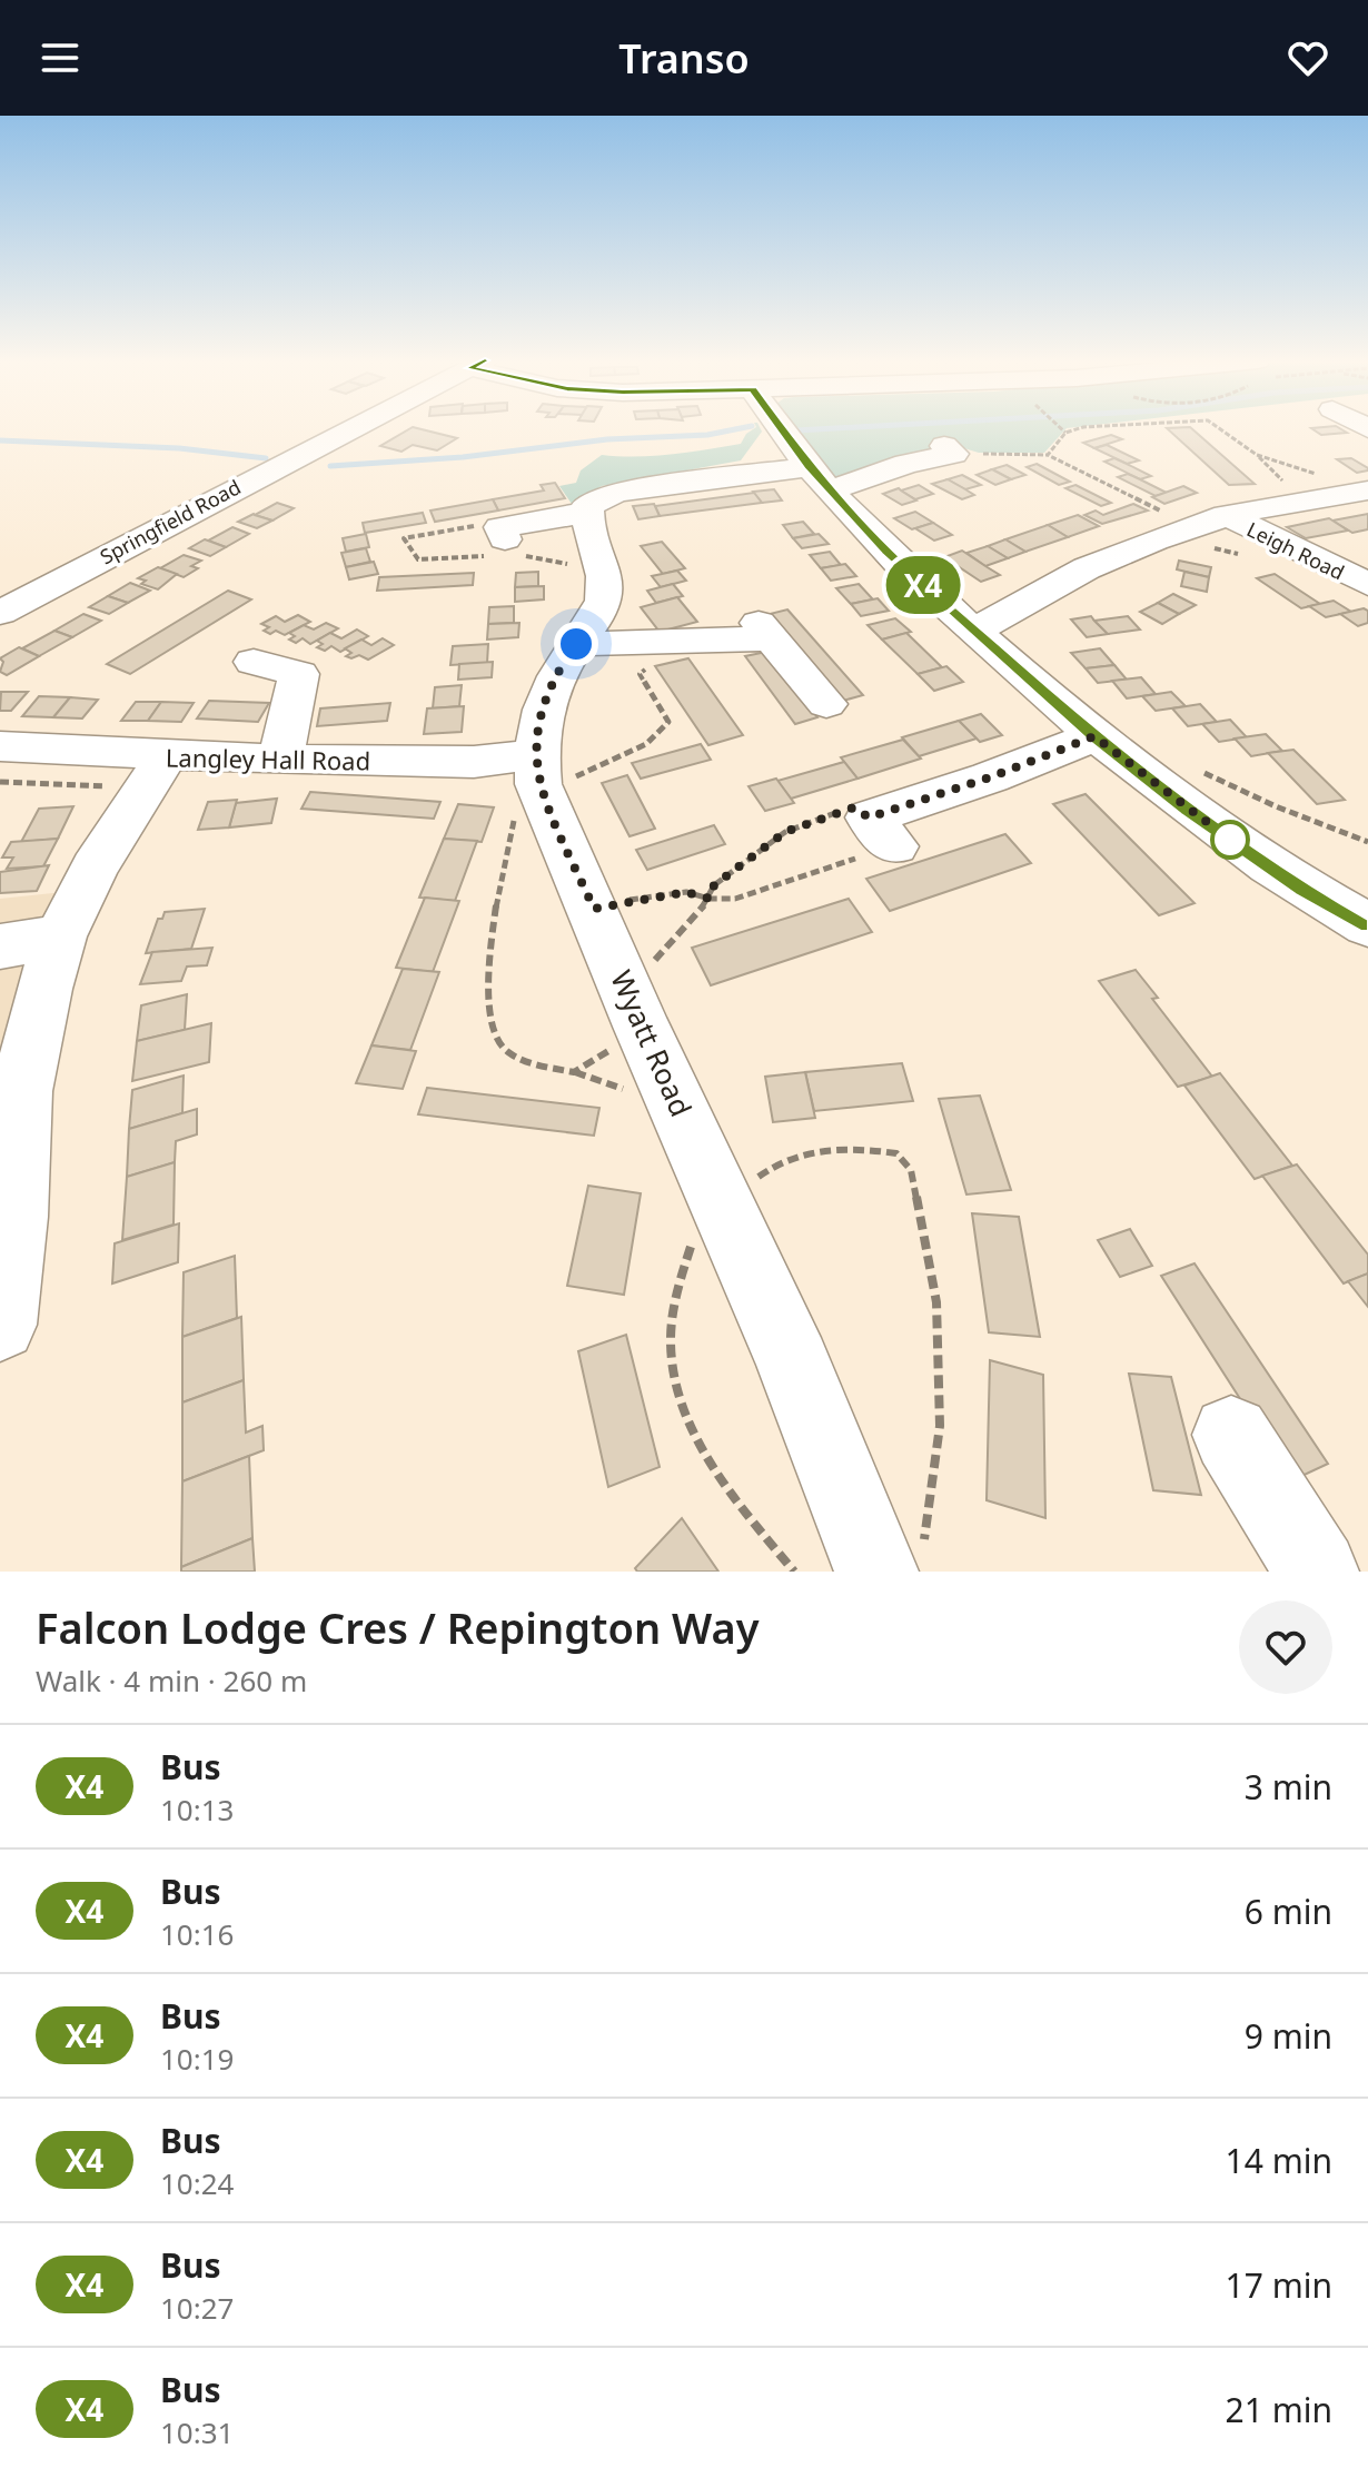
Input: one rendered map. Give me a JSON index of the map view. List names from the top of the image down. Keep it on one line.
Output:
{"streets":{"street":["Springfield Road","Leigh Road","Langley Hall Road","Wyatt Road"]},"crossings":[["Langley Hall Road","Wyatt Road"]],"lines":["bus line X4"],"page":{"header":"Transo","on_map":"X4","heading":["Falcon Lodge Cres / Repington Way","Walk · 4 min · 260 m"],"list":[{"mark":"X4","name":"Bus","note":"10:13","value":"3 min"},{"mark":"X4","name":"Bus","note":"10:16","value":"6 min"},{"mark":"X4","name":"Bus","note":"10:19","value":"9 min"},{"mark":"X4","name":"Bus","note":"10:24","value":"14 min"},{"mark":"X4","name":"Bus","note":"10:27","value":"17 min"},{"mark":"X4","name":"Bus","note":"10:31","value":"21 min"}]}}
